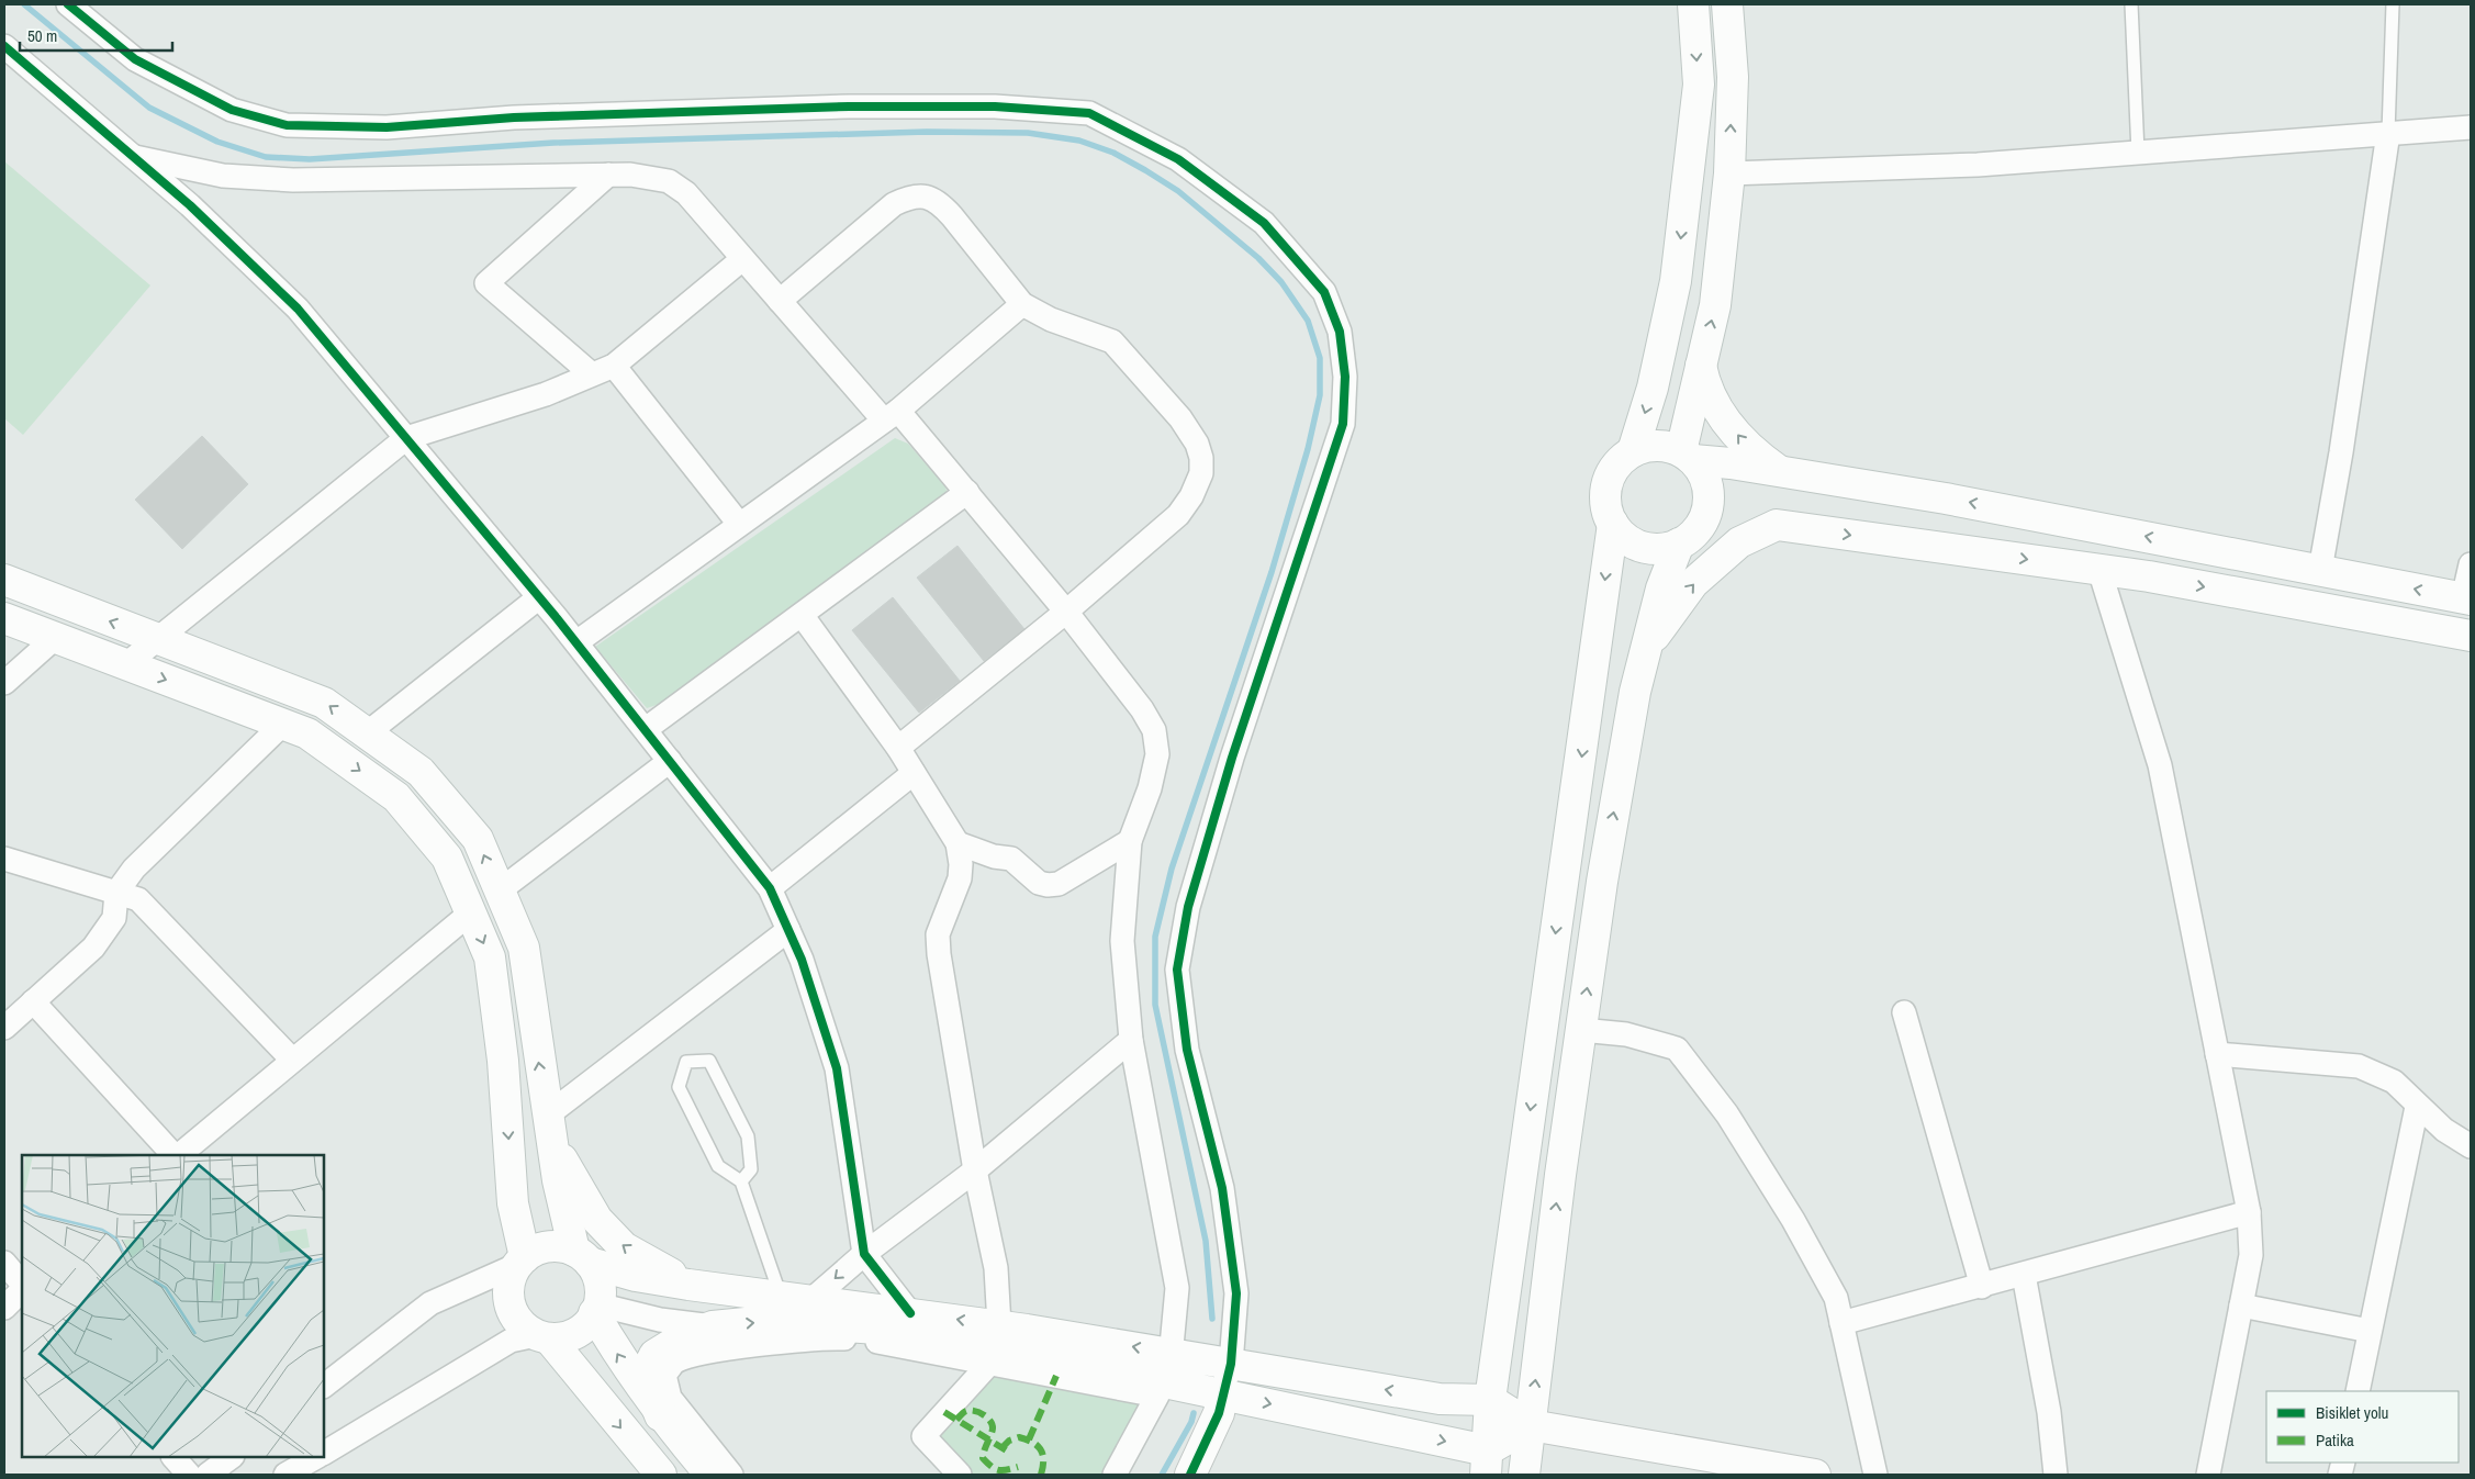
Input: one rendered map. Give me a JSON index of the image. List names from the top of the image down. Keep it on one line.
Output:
{"legend":["Bisiklet yolu","Patika"],"scale_bar":"50 m"}
